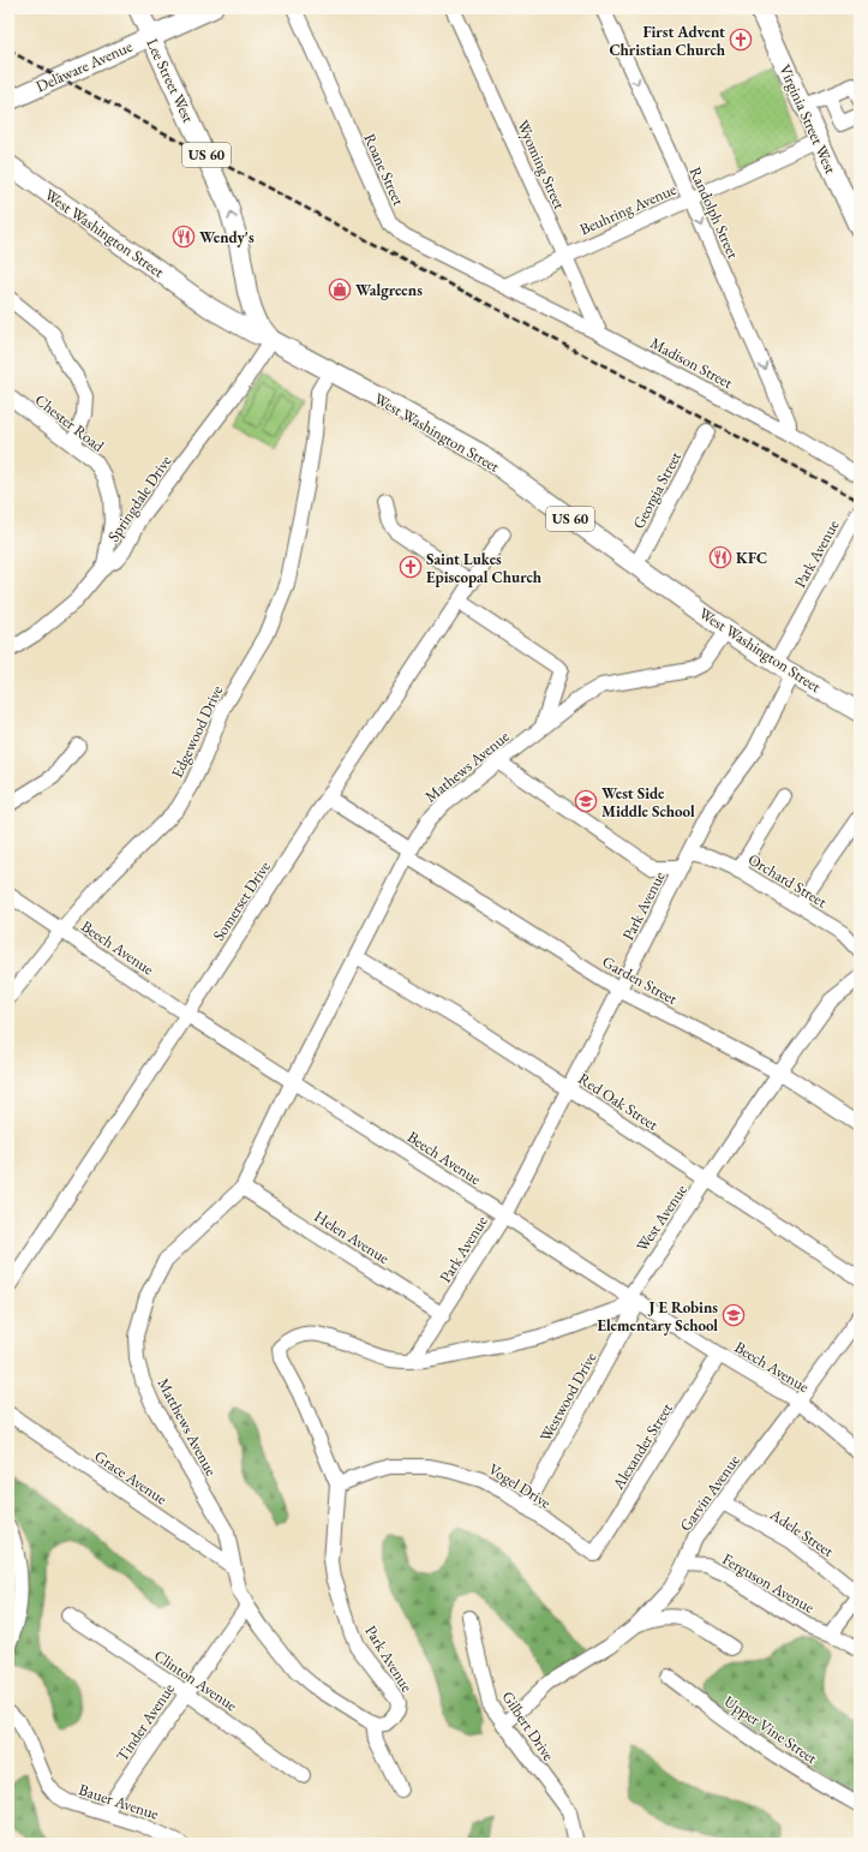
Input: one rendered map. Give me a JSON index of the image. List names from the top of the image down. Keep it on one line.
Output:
{"streets":{"main road":["Delaware Avenue","Lee Street West","Virginia Street West","US 60","West Washington Street"],"street":["Wyoming Street","Roane Street","Beuhring Avenue","Randolph Street","Madison Street","Chester Road","Georgia Street","Springdale Drive","Park Avenue","Edgewood Drive","Mathews Avenue","Orchard Street","Somerset Drive","Beech Avenue","Garden Street","Red Oak Street","West Avenue","Helen Avenue","Westwood Drive","Matthews Avenue","Alexander Street","Grace Avenue","Vogel Drive","Garvin Avenue","Adele Street","Ferguson Avenue","Clinton Avenue","Tinder Avenue","Gilbert Drive","Upper Vine Street","Bauer Avenue"]},"crossings":[["Delaware Avenue","Lee Street West"],["Lee Street West","West Washington Street"],["Lee Street West","Springdale Drive"],["Virginia Street West","Beuhring Avenue"],["Wyoming Street","Beuhring Avenue"],["Wyoming Street","Madison Street"],["Roane Street","Beuhring Avenue"],["Roane Street","Madison Street"],["Beuhring Avenue","Randolph Street"],["Beuhring Avenue","Madison Street"],["Randolph Street","Madison Street"],["West Washington Street","Georgia Street"],["West Washington Street","Springdale Drive"],["West Washington Street","Park Avenue"],["West Washington Street","Edgewood Drive"],["West Washington Street","Mathews Avenue"],["Chester Road","Springdale Drive"],["Park Avenue","Orchard Street"],["Park Avenue","Beech Avenue"],["Park Avenue","Garden Street"],["Park Avenue","Red Oak Street"],["Park Avenue","West Avenue"],["Park Avenue","Helen Avenue"],["Park Avenue","Matthews Avenue"],["Park Avenue","Vogel Drive"],["Edgewood Drive","Beech Avenue"],["Mathews Avenue","Beech Avenue"],["Mathews Avenue","Garden Street"],["Mathews Avenue","Red Oak Street"],["Mathews Avenue","Matthews Avenue"],["Somerset Drive","Beech Avenue"],["Somerset Drive","Garden Street"],["Beech Avenue","West Avenue"],["Beech Avenue","Westwood Drive"],["Beech Avenue","Matthews Avenue"],["Beech Avenue","Alexander Street"],["Beech Avenue","Garvin Avenue"],["Garden Street","West Avenue"],["Red Oak Street","West Avenue"],["West Avenue","Westwood Drive"],["Helen Avenue","Matthews Avenue"],["Westwood Drive","Vogel Drive"],["Matthews Avenue","Grace Avenue"],["Matthews Avenue","Tinder Avenue"],["Alexander Street","Vogel Drive"],["Garvin Avenue","Adele Street"],["Garvin Avenue","Ferguson Avenue"],["Garvin Avenue","Gilbert Drive"],["Clinton Avenue","Tinder Avenue"],["Tinder Avenue","Bauer Avenue"]],"one_way":["Lee Street West","Randolph Street"],"places":{"church":["First Advent Christian Church","Saint Lukes Episcopal Church"],"restaurant":["Wendy's","KFC"],"shop":["Walgreens"],"school or university":["West Side Middle School","J E Robins Elementary School"]}}
